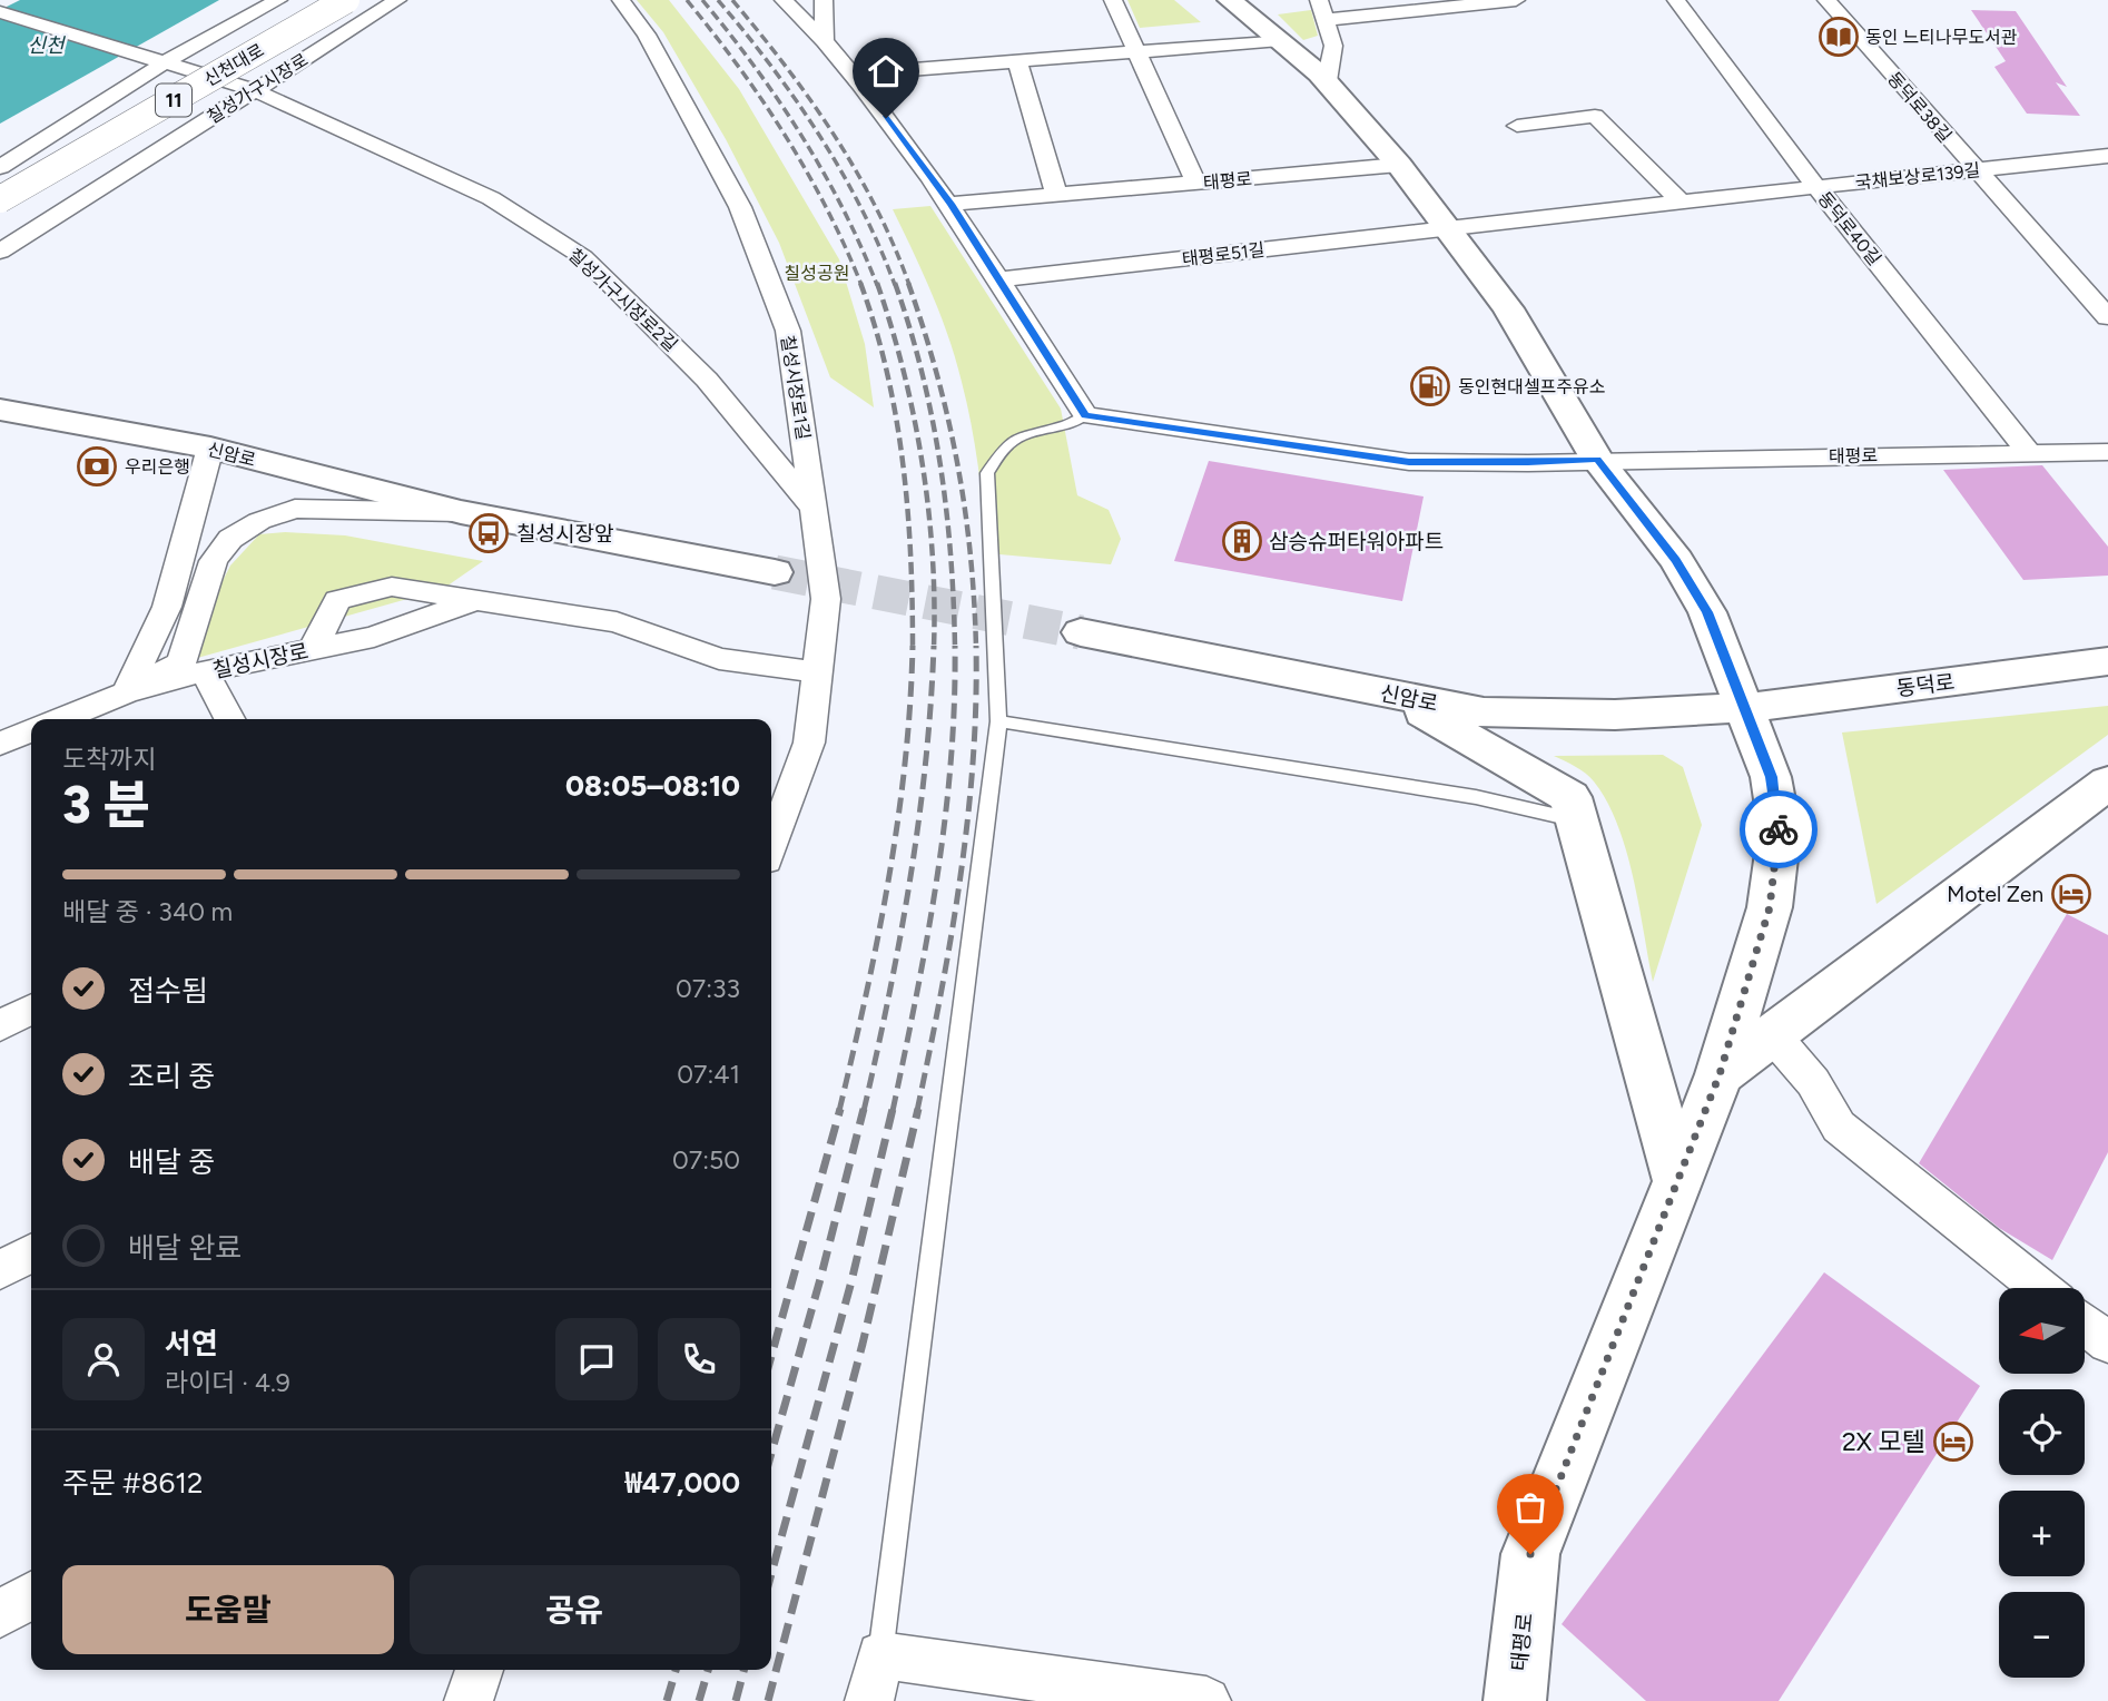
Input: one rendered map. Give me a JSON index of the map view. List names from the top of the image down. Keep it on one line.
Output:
{"streets":{"main road":["신천대로","11","태평로","신암로","동덕로"],"street":["칠성가구시장로","동덕로38길","국채보상로139길","동덕로40길","태평로51길","칠성가구시장로2길","칠성시장로1길","칠성시장로"]},"crossings":[["칠성가구시장로","칠성가구시장로2길"],["동덕로38길","국채보상로139길"],["국채보상로139길","태평로"],["국채보상로139길","동덕로40길"],["국채보상로139길","태평로51길"],["태평로","동덕로40길"],["태평로","태평로51길"],["태평로","신암로"],["태평로","동덕로"],["칠성가구시장로2길","칠성시장로1길"],["신암로","칠성시장로"],["신암로","동덕로"]],"water":["신천"],"parks":["칠성공원"],"places":{"library":["동인 느티나무도서관"],"fuel station":["동인현대셀프주유소"],"bank":["우리은행"],"bus stop":["칠성시장앞"],"building":["삼승슈퍼타워아파트"],"hotel":["Motel Zen","2X 모텔"]},"north":"left","page":{"heading":["3 분","도착까지","08:05–08:10"],"panel":["서연","라이더 · 4.9","주문 #8612","₩47,000"],"bar":"배달 중 · 340 m","list":[["접수됨","07:33"],["조리 중","07:41"],["배달 중","07:50"],"배달 완료"],"map_buttons":["+","−"],"buttons":["도움말","공유"]}}
